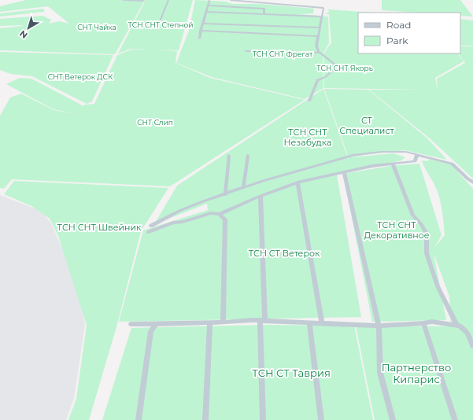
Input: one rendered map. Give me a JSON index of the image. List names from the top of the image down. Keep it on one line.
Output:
{"parks":["ТСН СНТ Степной","СНТ Чайка","ТСН СНТ Фрегат","ТСН СНТ Якорь","СНТ Ветерок ДСК","СТ Специалист","СНТ Слип","ТСН СНТ Незабудка","ТСН СНТ Декоративное","ТСН СНТ Швейник","ТСН СТ Ветерок","Партнерство Кипарис","ТСН СТ Таврия"],"legend":["Road","Park"],"north":"bottom left"}
